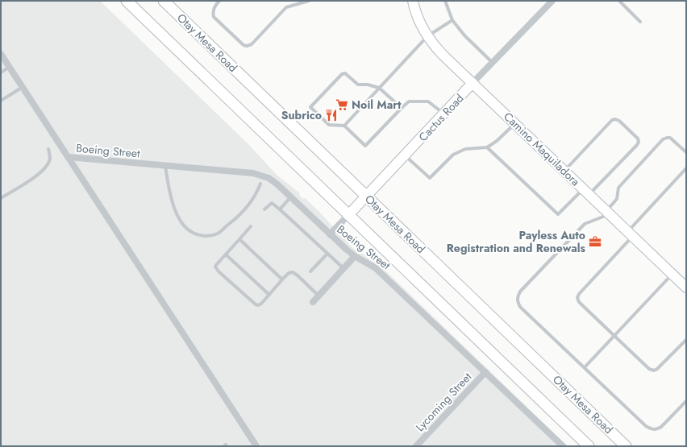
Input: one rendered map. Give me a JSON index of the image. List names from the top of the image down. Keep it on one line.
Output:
{"streets":{"main road":["Otay Mesa Road"],"street":["Cactus Road","Camino Maquiladora","Boeing Street","Lycoming Street"]},"crossings":[["Otay Mesa Road","Cactus Road"],["Cactus Road","Camino Maquiladora"],["Cactus Road","Boeing Street"],["Boeing Street","Lycoming Street"]],"places":{"supermarket":["Noil Mart"],"restaurant":["Subrico"],"office":["Payless Auto Registration and Renewals"]}}
